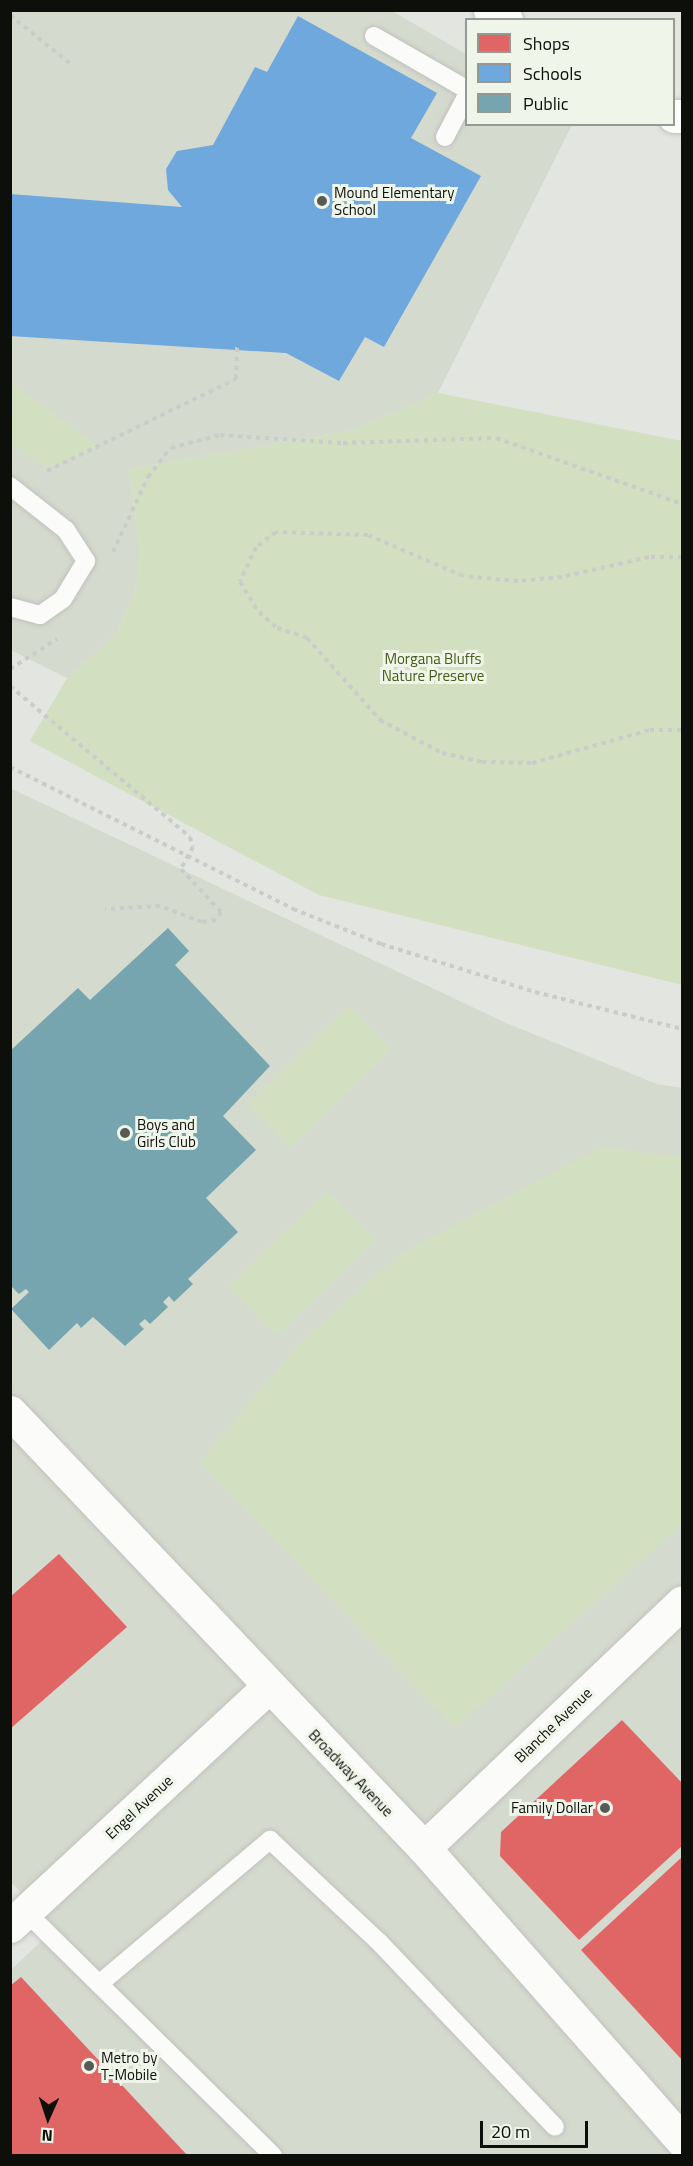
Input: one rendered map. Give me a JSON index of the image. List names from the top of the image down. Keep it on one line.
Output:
{"streets":{"main road":["Blanche Avenue","Broadway Avenue","Engel Avenue"]},"crossings":[["Blanche Avenue","Broadway Avenue"],["Broadway Avenue","Engel Avenue"]],"parks":["Morgana Bluffs Nature Preserve"],"places":["Mound Elementary School","Boys and Girls Club","Family Dollar","Metro by T-Mobile"],"legend":["Shops","Schools","Public"],"scale_bar":"20 m","north":"bottom"}
